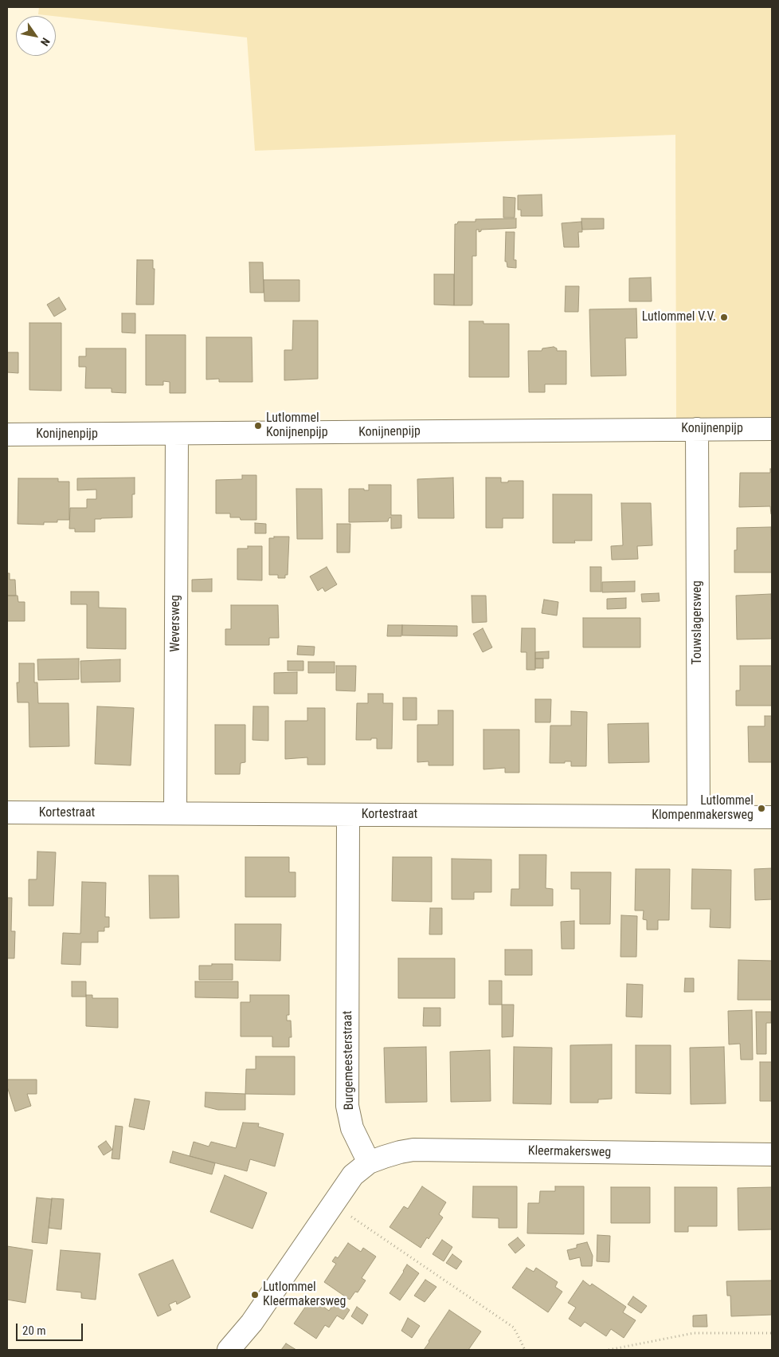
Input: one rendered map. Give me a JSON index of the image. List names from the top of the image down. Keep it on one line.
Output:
{"streets":{"street":["Konijnenpijp","Touwslagersweg","Weversweg","Kortestraat","Burgemeesterstraat","Kleermakersweg"]},"crossings":[["Konijnenpijp","Touwslagersweg"],["Konijnenpijp","Weversweg"],["Touwslagersweg","Kortestraat"],["Weversweg","Kortestraat"],["Kortestraat","Burgemeesterstraat"],["Burgemeesterstraat","Kleermakersweg"]],"places":["Lutlommel V.V.","Lutlommel Konijnenpijp","Lutlommel Klompenmakersweg","Lutlommel Kleermakersweg"],"scale_bar":"20 m","north":"bottom right"}
